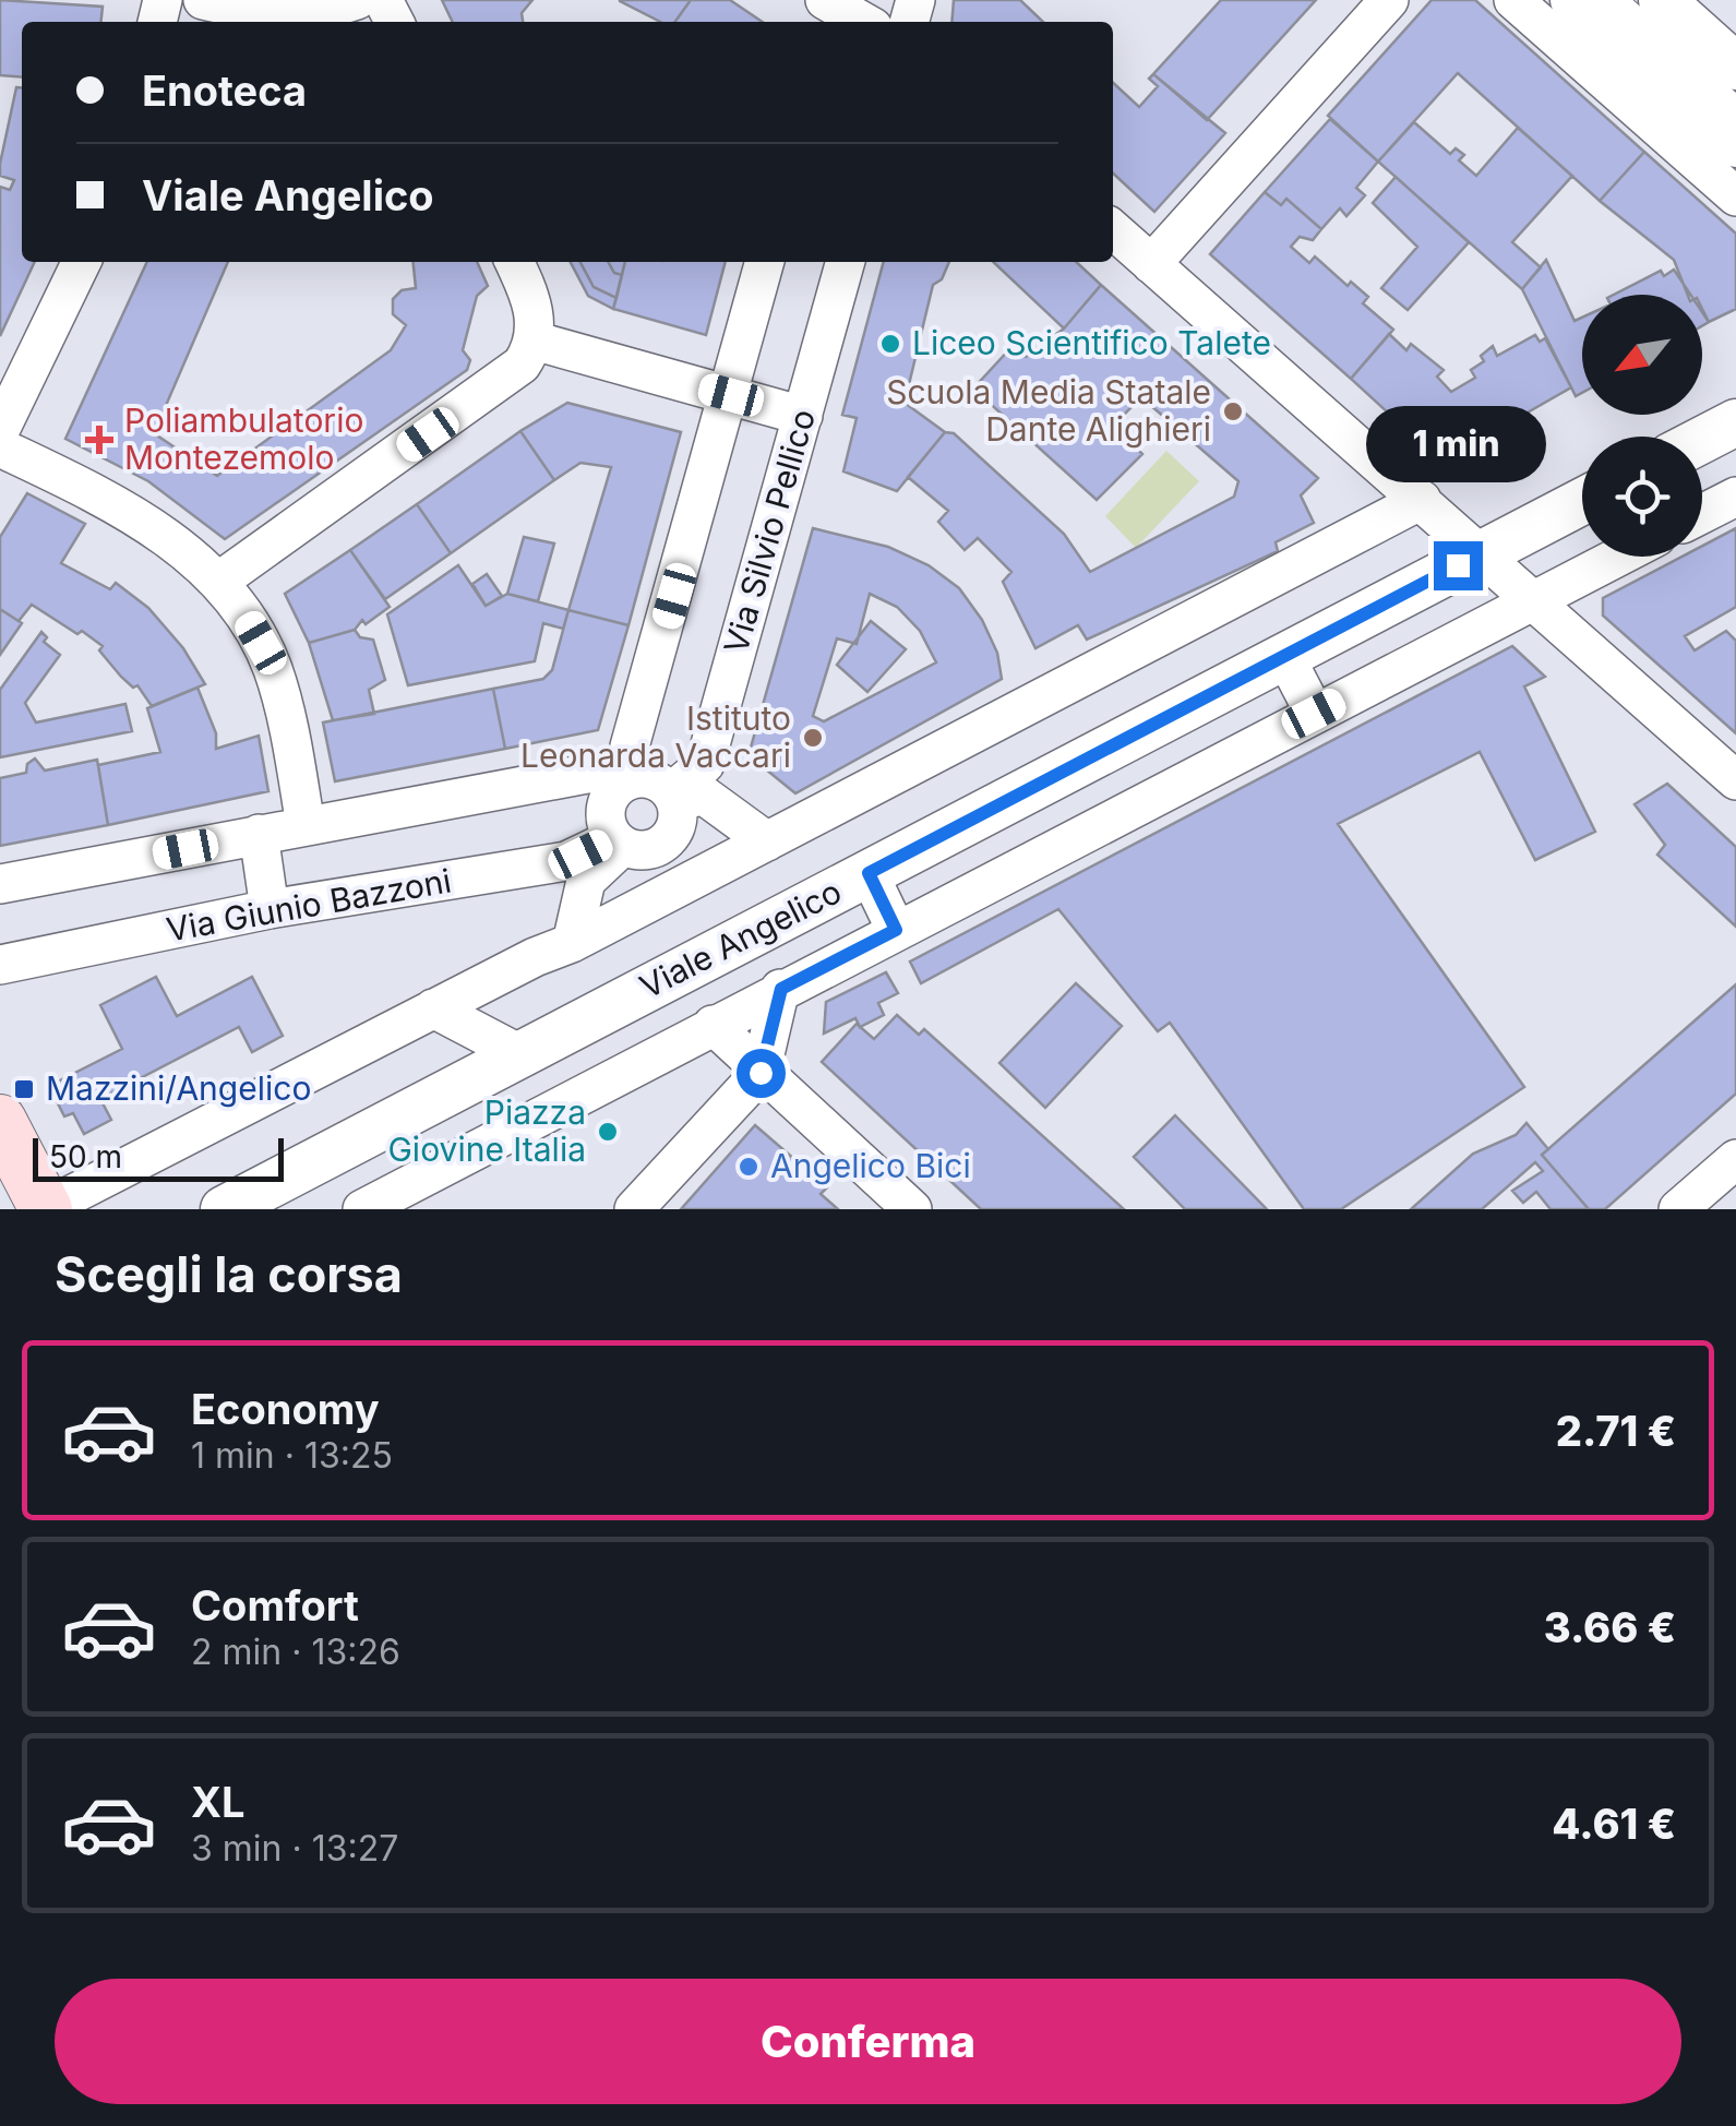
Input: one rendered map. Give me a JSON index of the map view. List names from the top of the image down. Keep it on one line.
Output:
{"streets":{"street":["Via Silvio Pellico","Via Giunio Bazzoni","Viale Angelico"]},"crossings":[["Via Silvio Pellico","Via Giunio Bazzoni"]],"places":{"other":["Liceo Scientifico Talete","Scuola Media Statale Dante Alighieri","Istituto Leonarda Vaccari","Piazza Giovine Italia","Angelico Bici"],"health":["Poliambulatorio Montezemolo"],"transit":["Mazzini/Angelico"]},"scale_bar":"50 m","north":"bottom left","page":{"banner":["Enoteca","Viale Angelico"],"bubble":"1 min","scale":"50 m","heading":"Scegli la corsa","list":[{"name":"Economy","note":"1 min · 13:25","value":"2.71 €"},{"name":"Comfort","note":"2 min · 13:26","value":"3.66 €"},{"name":"XL","note":"3 min · 13:27","value":"4.61 €"}],"buttons":"Conferma"}}
